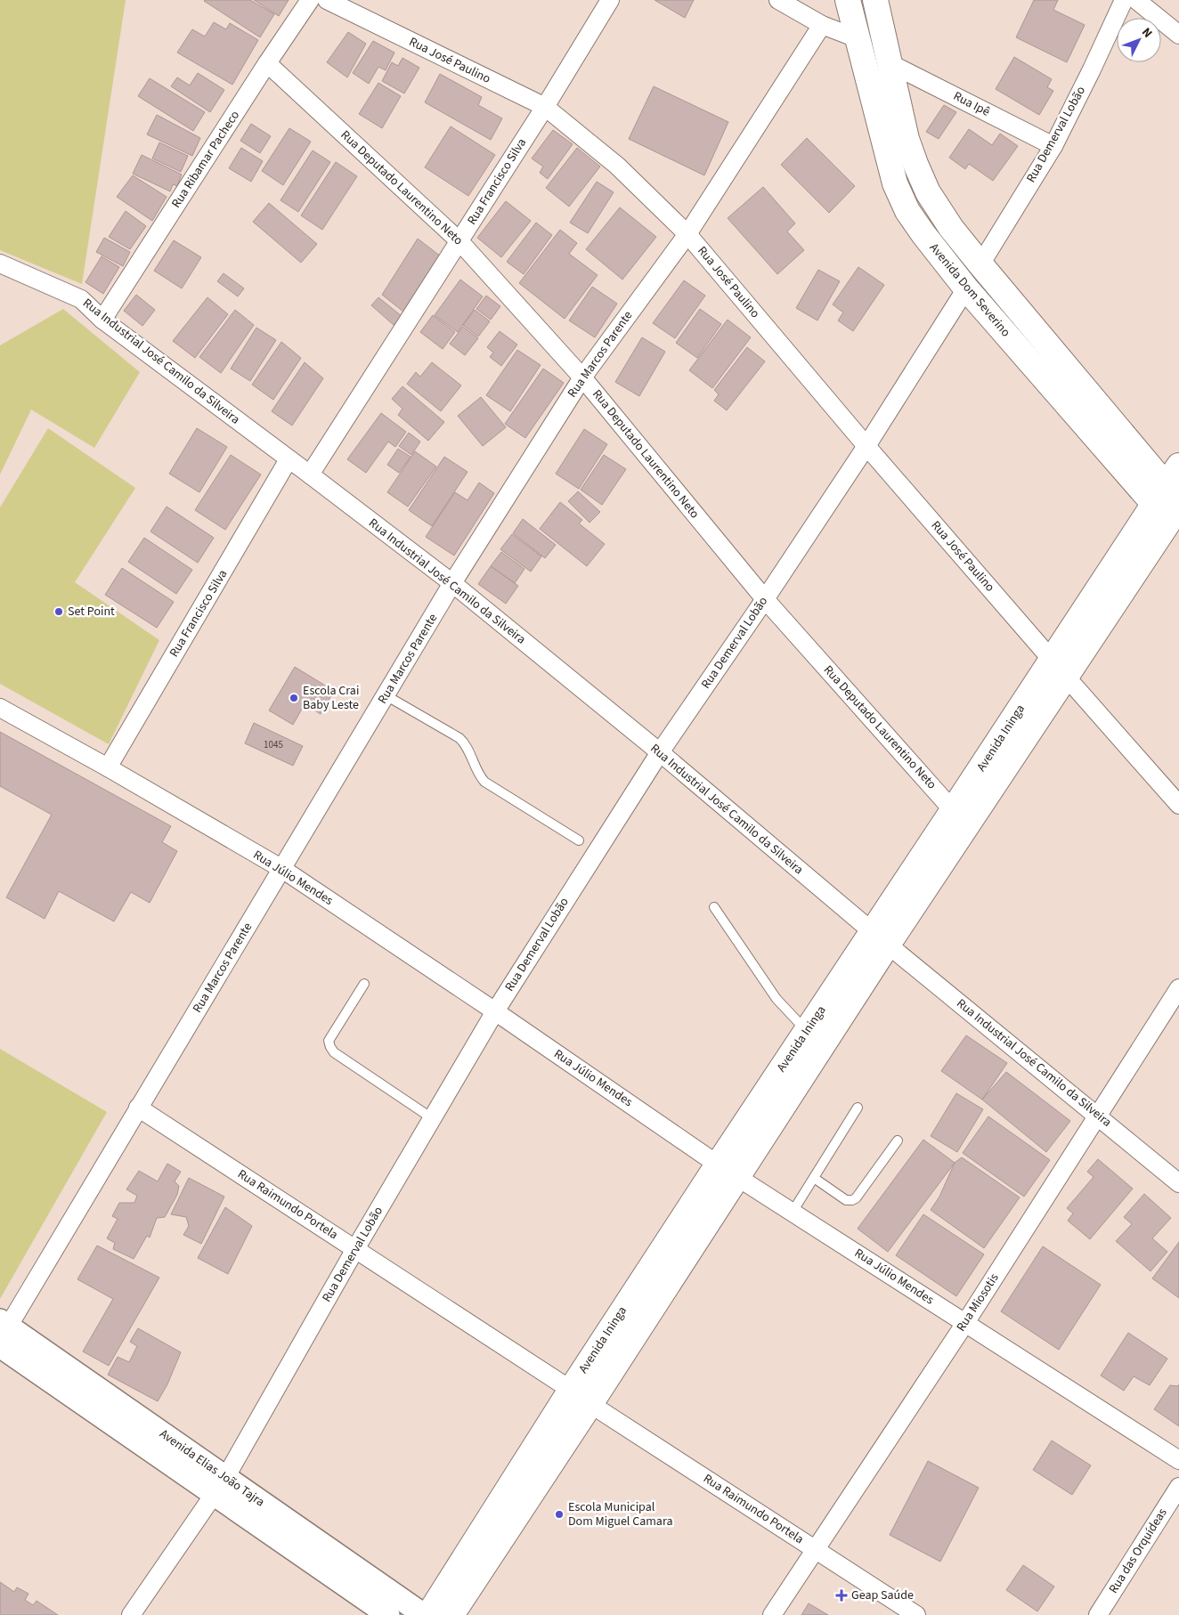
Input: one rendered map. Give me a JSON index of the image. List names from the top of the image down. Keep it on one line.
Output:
{"streets":{"main road":["Avenida Dom Severino","Avenida Ininga"],"street":["Rua José Paulino","Rua Ipê","Rua Demerval Lobão","Rua Ribamar Pacheco","Rua Francisco Silva","Rua Deputado Laurentino Neto","Rua Marcos Parente","Rua Industrial José Camilo da Silveira","Rua Júlio Mendes","Rua Raimundo Portela","Rua Miosotis","Avenida Elias João Tajra","Rua das Orquídeas"]},"crossings":[["Rua José Paulino","Rua Demerval Lobão"],["Rua José Paulino","Rua Francisco Silva"],["Rua José Paulino","Rua Marcos Parente"],["Rua José Paulino","Avenida Ininga"],["Rua Ipê","Rua Demerval Lobão"],["Rua Ipê","Avenida Dom Severino"],["Rua Demerval Lobão","Rua Deputado Laurentino Neto"],["Rua Demerval Lobão","Avenida Dom Severino"],["Rua Demerval Lobão","Rua Industrial José Camilo da Silveira"],["Rua Demerval Lobão","Rua Júlio Mendes"],["Rua Demerval Lobão","Rua Raimundo Portela"],["Rua Demerval Lobão","Avenida Elias João Tajra"],["Rua Ribamar Pacheco","Rua Deputado Laurentino Neto"],["Rua Ribamar Pacheco","Rua Industrial José Camilo da Silveira"],["Rua Francisco Silva","Rua Deputado Laurentino Neto"],["Rua Francisco Silva","Rua Industrial José Camilo da Silveira"],["Rua Francisco Silva","Rua Júlio Mendes"],["Rua Deputado Laurentino Neto","Rua Marcos Parente"],["Rua Deputado Laurentino Neto","Avenida Ininga"],["Avenida Dom Severino","Avenida Ininga"],["Rua Marcos Parente","Rua Industrial José Camilo da Silveira"],["Rua Marcos Parente","Rua Júlio Mendes"],["Rua Marcos Parente","Rua Raimundo Portela"],["Rua Marcos Parente","Avenida Elias João Tajra"],["Rua Industrial José Camilo da Silveira","Avenida Ininga"],["Rua Industrial José Camilo da Silveira","Rua Miosotis"],["Avenida Ininga","Rua Júlio Mendes"],["Avenida Ininga","Rua Raimundo Portela"],["Rua Júlio Mendes","Rua Miosotis"],["Rua Raimundo Portela","Rua Miosotis"]],"places":{"other":["Set Point","Escola Crai Baby Leste","Escola Municipal Dom Miguel Camara"],"health":["Geap Saúde"]},"house_numbers":["1045"],"north":"top right"}
